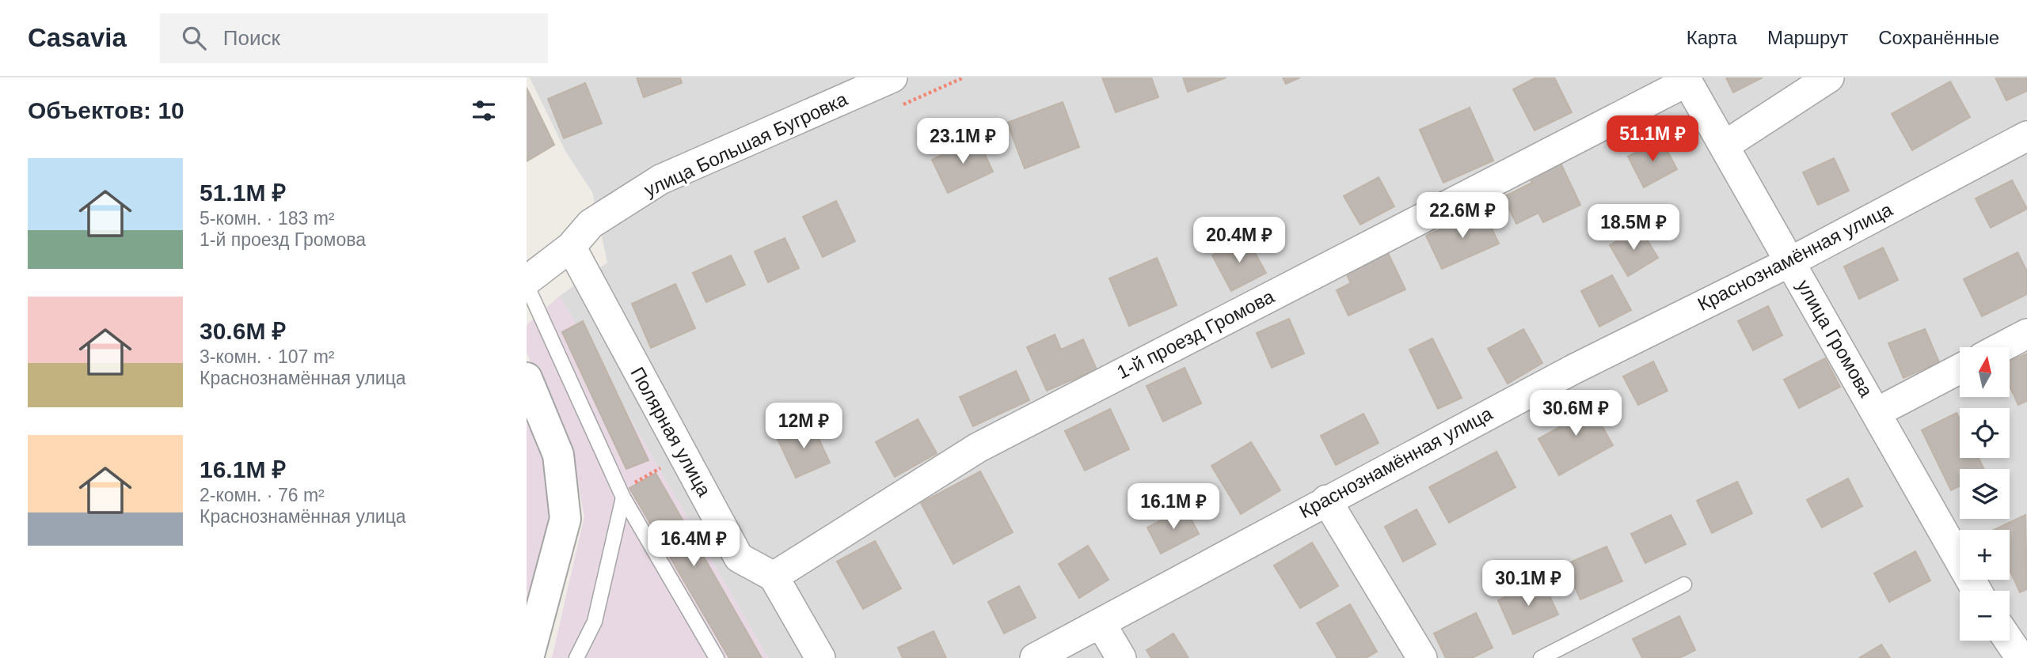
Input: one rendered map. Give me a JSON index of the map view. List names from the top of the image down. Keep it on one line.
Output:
{"streets":{"street":["улица Большая Бугровка","Краснознамённая улица","1-й проезд Громова","улица Громова","Полярная улица"]},"crossings":[["улица Большая Бугровка","Полярная улица"],["Краснознамённая улица","улица Громова"],["1-й проезд Громова","улица Громова"],["1-й проезд Громова","Полярная улица"]],"north":"top","page":{"header":"Casavia","search":"Поиск","nav":["Карта","Маршрут","Сохранённые"],"heading":"Объектов: 10","price":["51.1M ₽","23.1M ₽","22.6M ₽","18.5M ₽","20.4M ₽","30.6M ₽","12M ₽","16.1M ₽","16.4M ₽","30.1M ₽"],"list":[{"name":"51.1M ₽","note":"5-комн. · 183 m² · 1-й проезд Громова"},{"name":"30.6M ₽","note":"3-комн. · 107 m² · Краснознамённая улица"},{"name":"16.1M ₽","note":"2-комн. · 76 m² · Краснознамённая улица"}],"map_buttons":["+","−"]}}
